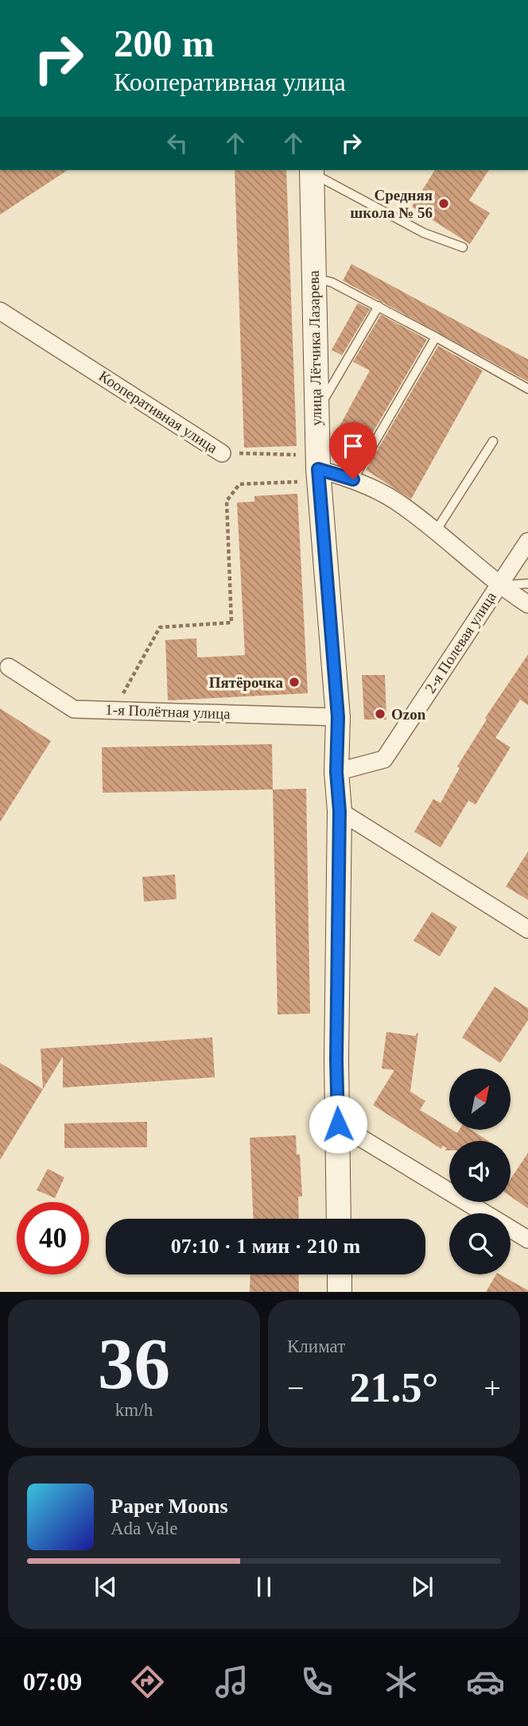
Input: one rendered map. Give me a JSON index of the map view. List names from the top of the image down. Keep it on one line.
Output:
{"streets":{"street":["улица Лётчика Лазарева","Кооперативная улица","2-я Полевая улица","1-я Полётная улица"]},"crossings":[["улица Лётчика Лазарева","Кооперативная улица"],["улица Лётчика Лазарева","2-я Полевая улица"],["улица Лётчика Лазарева","1-я Полётная улица"]],"places":["Средняя школа № 56","Пятёрочка","Ozon"],"north":"top right","page":{"turn":["200 m","Кооперативная улица"],"limit":"40","trip":"07:10 · 1 мин · 210 m","tile":[["36","km/h"],"Климат"],"heat":["−","21.5°","+"],"song":["Paper Moons","Ada Vale"],"tabs":"07:09"}}
